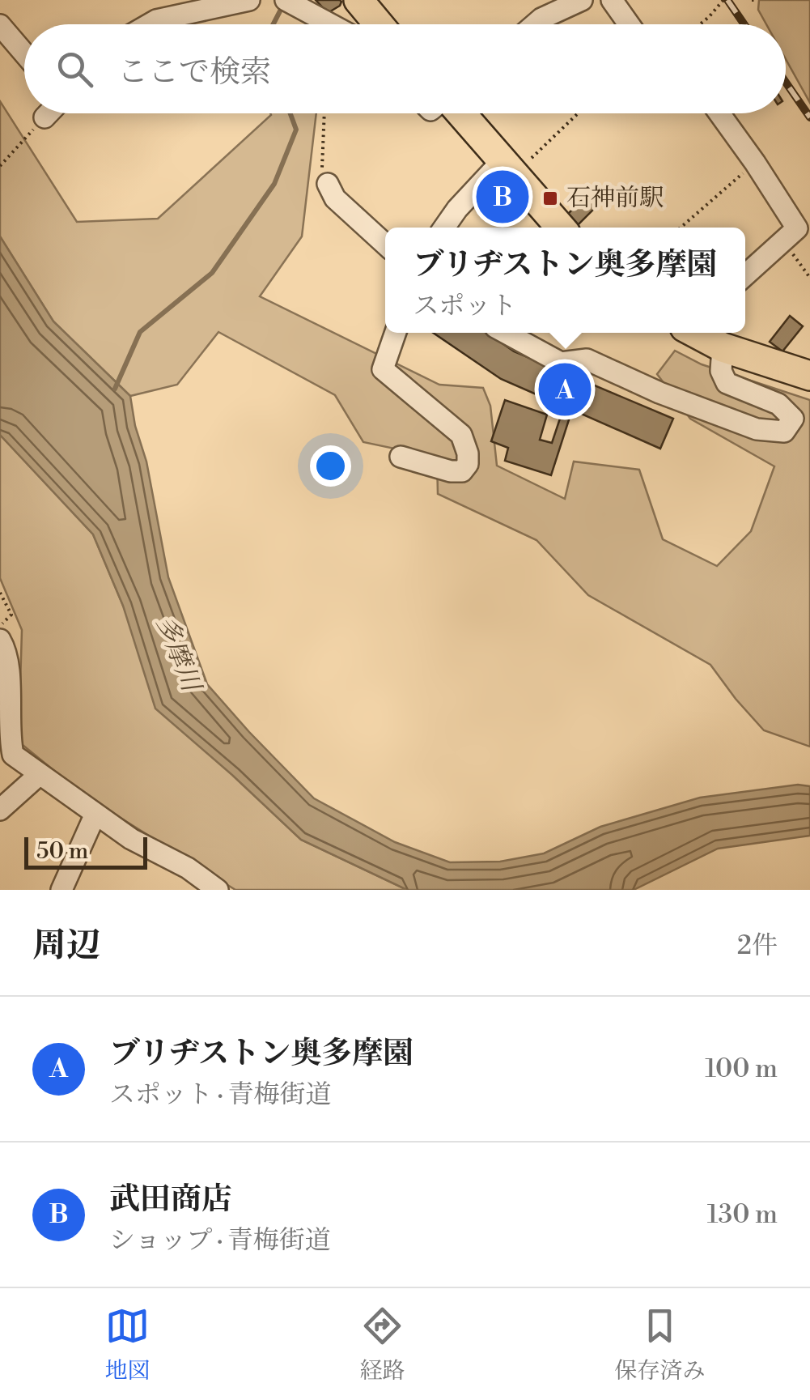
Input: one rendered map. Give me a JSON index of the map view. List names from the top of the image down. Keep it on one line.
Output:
{"water":["多摩川"],"places":{"transit":["石神前駅"]},"scale_bar":"50 m","page":{"search":"ここで検索","pins":["B","A"],"popup":["ブリヂストン奥多摩園","スポット"],"scale":"50 m","heading":["周辺","2件"],"list":[{"mark":"A","name":"ブリヂストン奥多摩園","note":"スポット · 青梅街道","value":"100 m"},{"mark":"B","name":"武田商店","note":"ショップ · 青梅街道","value":"130 m"}],"nav":["地図","経路","保存済み"]}}
